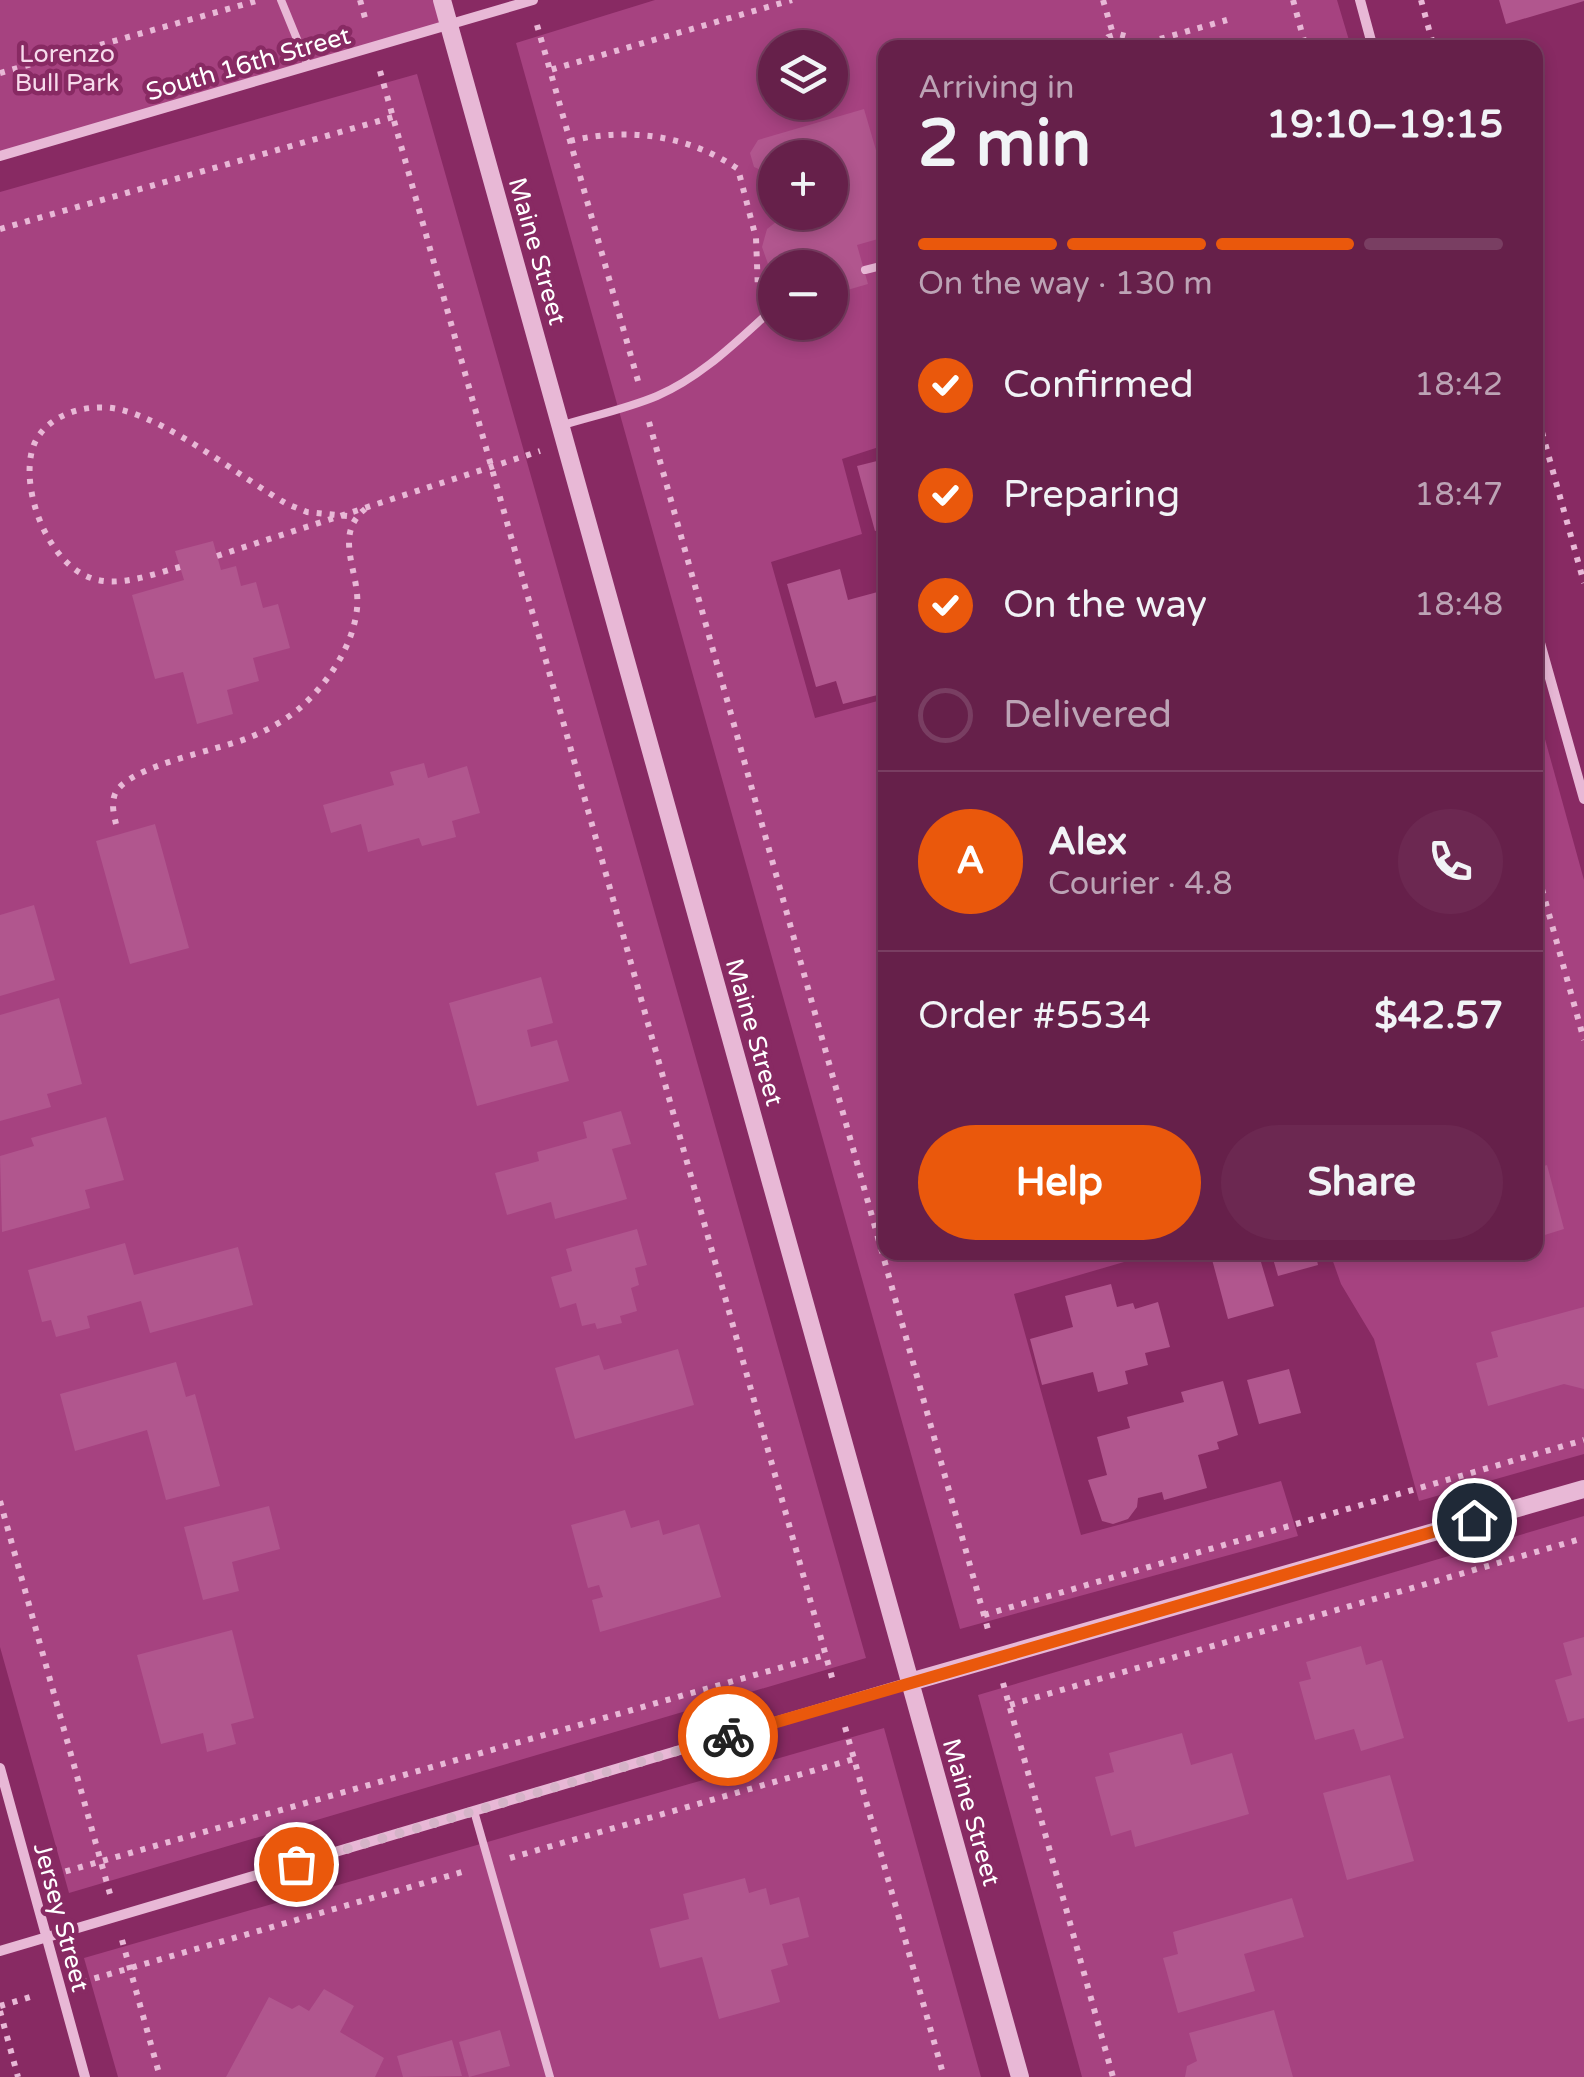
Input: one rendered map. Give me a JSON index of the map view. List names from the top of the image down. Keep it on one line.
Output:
{"streets":{"street":["South 16th Street","Maine Street","Jersey Street"]},"crossings":[["South 16th Street","Maine Street"]],"parks":["Lorenzo Bull Park"],"page":{"map_buttons":["+","−"],"heading":["2 min","Arriving in","19:10–19:15"],"panel":["Alex","Courier · 4.8","Order #5534","$42.57"],"bar":"On the way · 130 m","list":[["Confirmed","18:42"],["Preparing","18:47"],["On the way","18:48"],"Delivered"],"round":"A","buttons":["Help","Share"]}}
